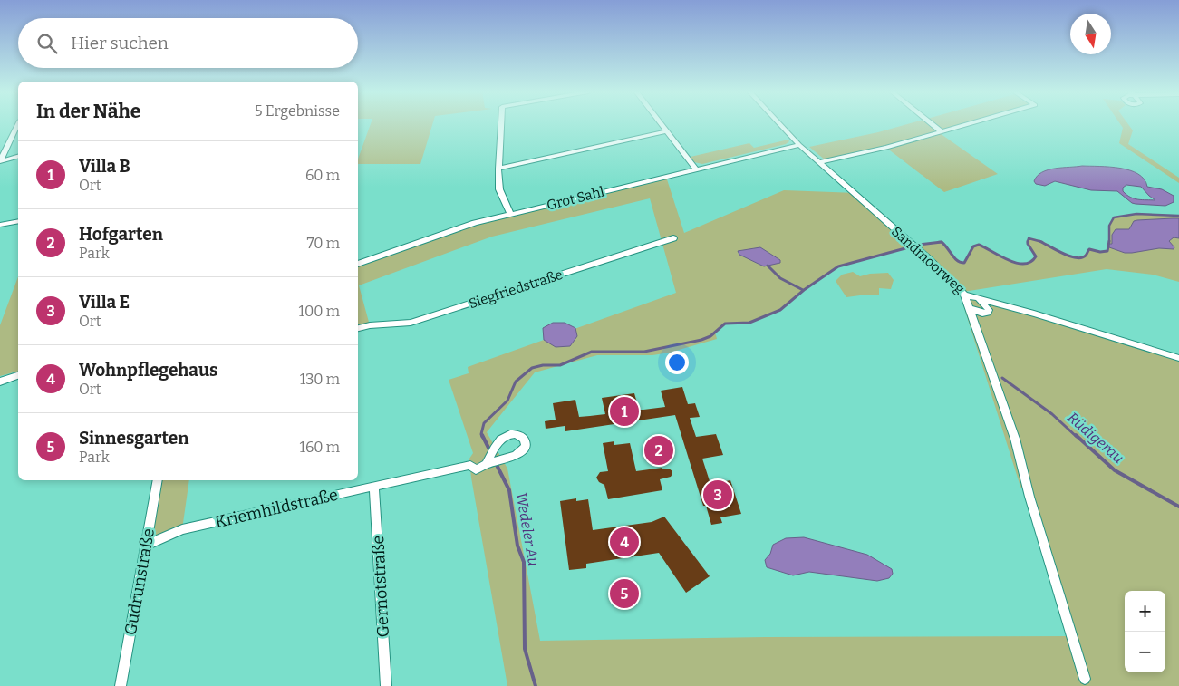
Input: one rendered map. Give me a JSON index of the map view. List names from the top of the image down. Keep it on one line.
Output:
{"streets":{"street":["Grot Sahl","Sandmoorweg","Siegfriedstraße","Kriemhildstraße","Gudrunstraße","Gernotstraße"]},"crossings":[["Grot Sahl","Sandmoorweg"],["Kriemhildstraße","Gudrunstraße"],["Kriemhildstraße","Gernotstraße"]],"water":["Rüdigerau","Wedeler Au"],"north":"bottom","page":{"search":"Hier suchen","heading":["In der Nähe","5 Ergebnisse"],"list":[{"mark":"1","name":"Villa B","note":"Ort","value":"60 m"},{"mark":"2","name":"Hofgarten","note":"Park","value":"70 m"},{"mark":"3","name":"Villa E","note":"Ort","value":"100 m"},{"mark":"4","name":"Wohnpflegehaus","note":"Ort","value":"130 m"},{"mark":"5","name":"Sinnesgarten","note":"Park","value":"160 m"}],"pins":["1","2","3","4","5"],"map_buttons":["+","−"]}}
